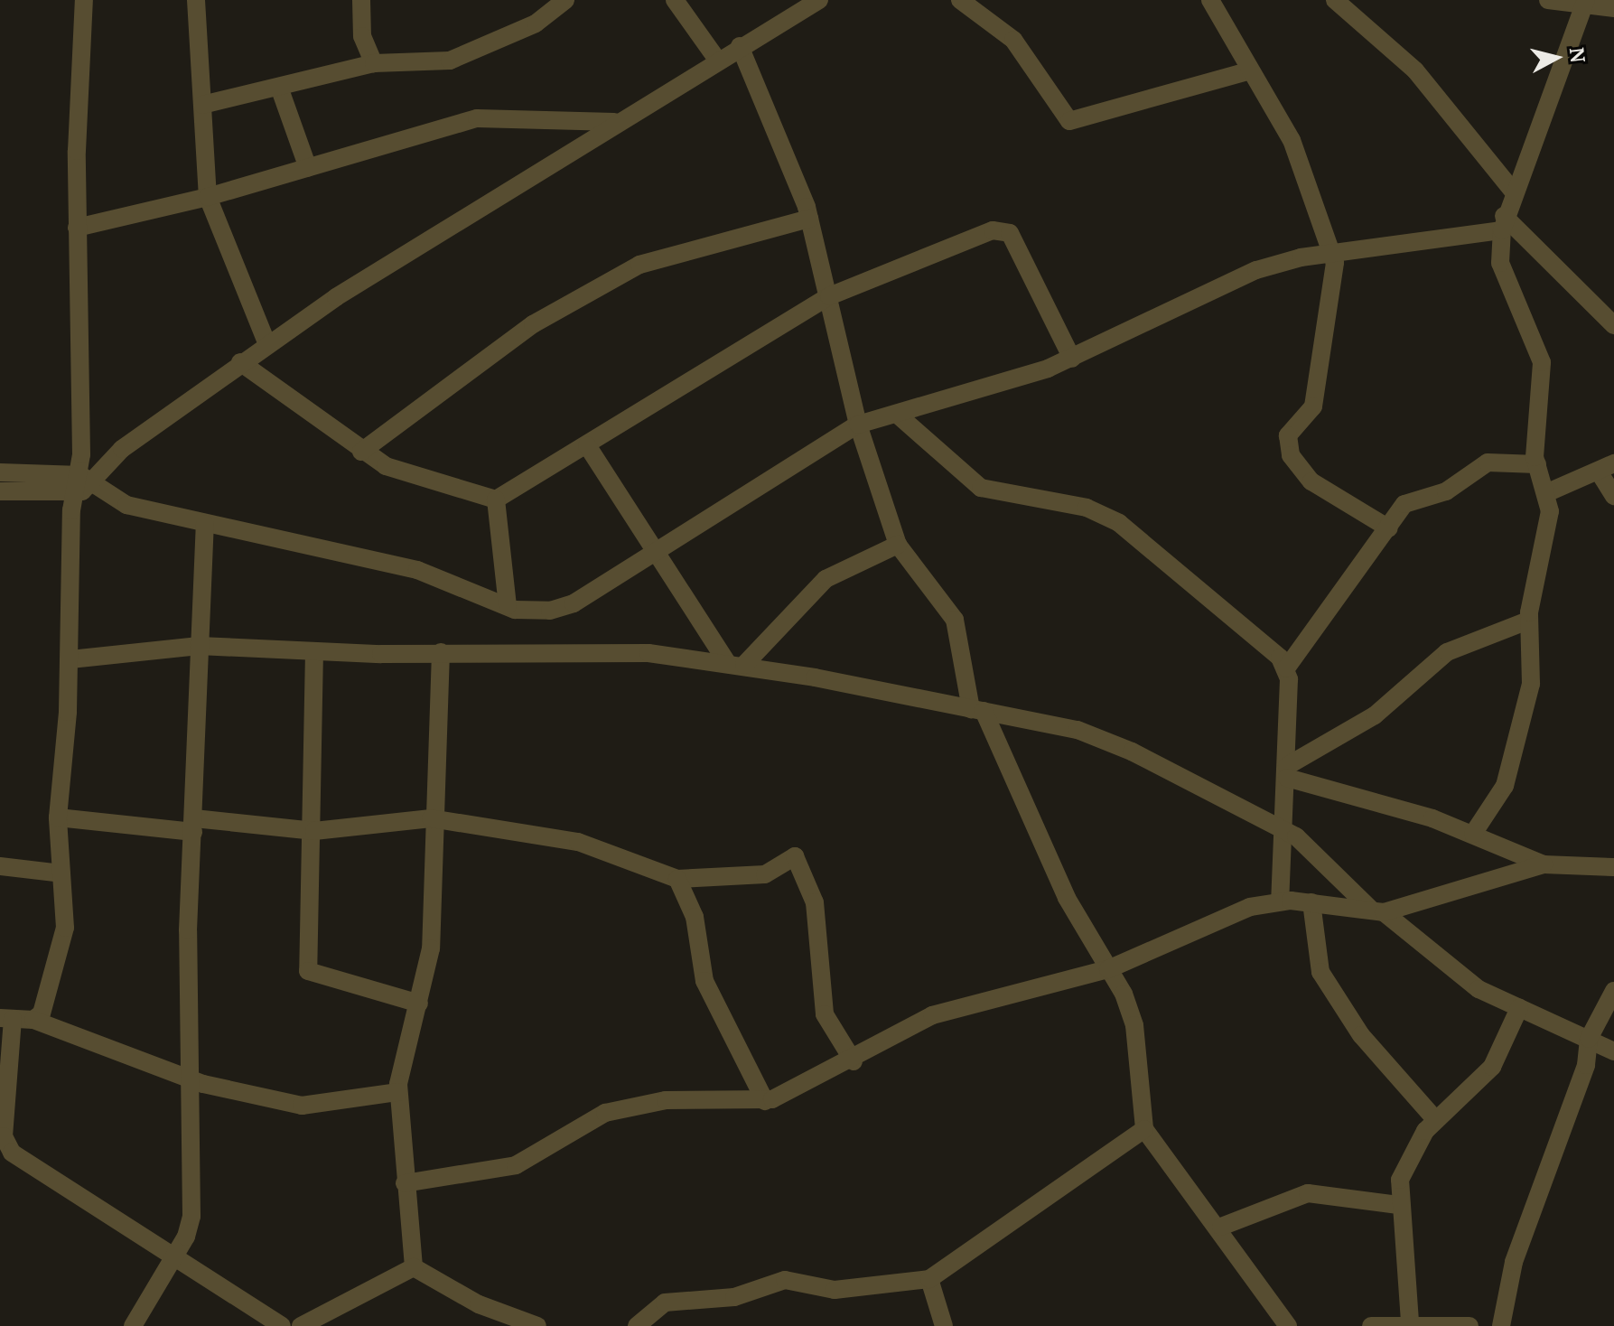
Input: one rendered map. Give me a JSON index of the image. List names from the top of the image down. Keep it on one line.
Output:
{"north":"right"}
